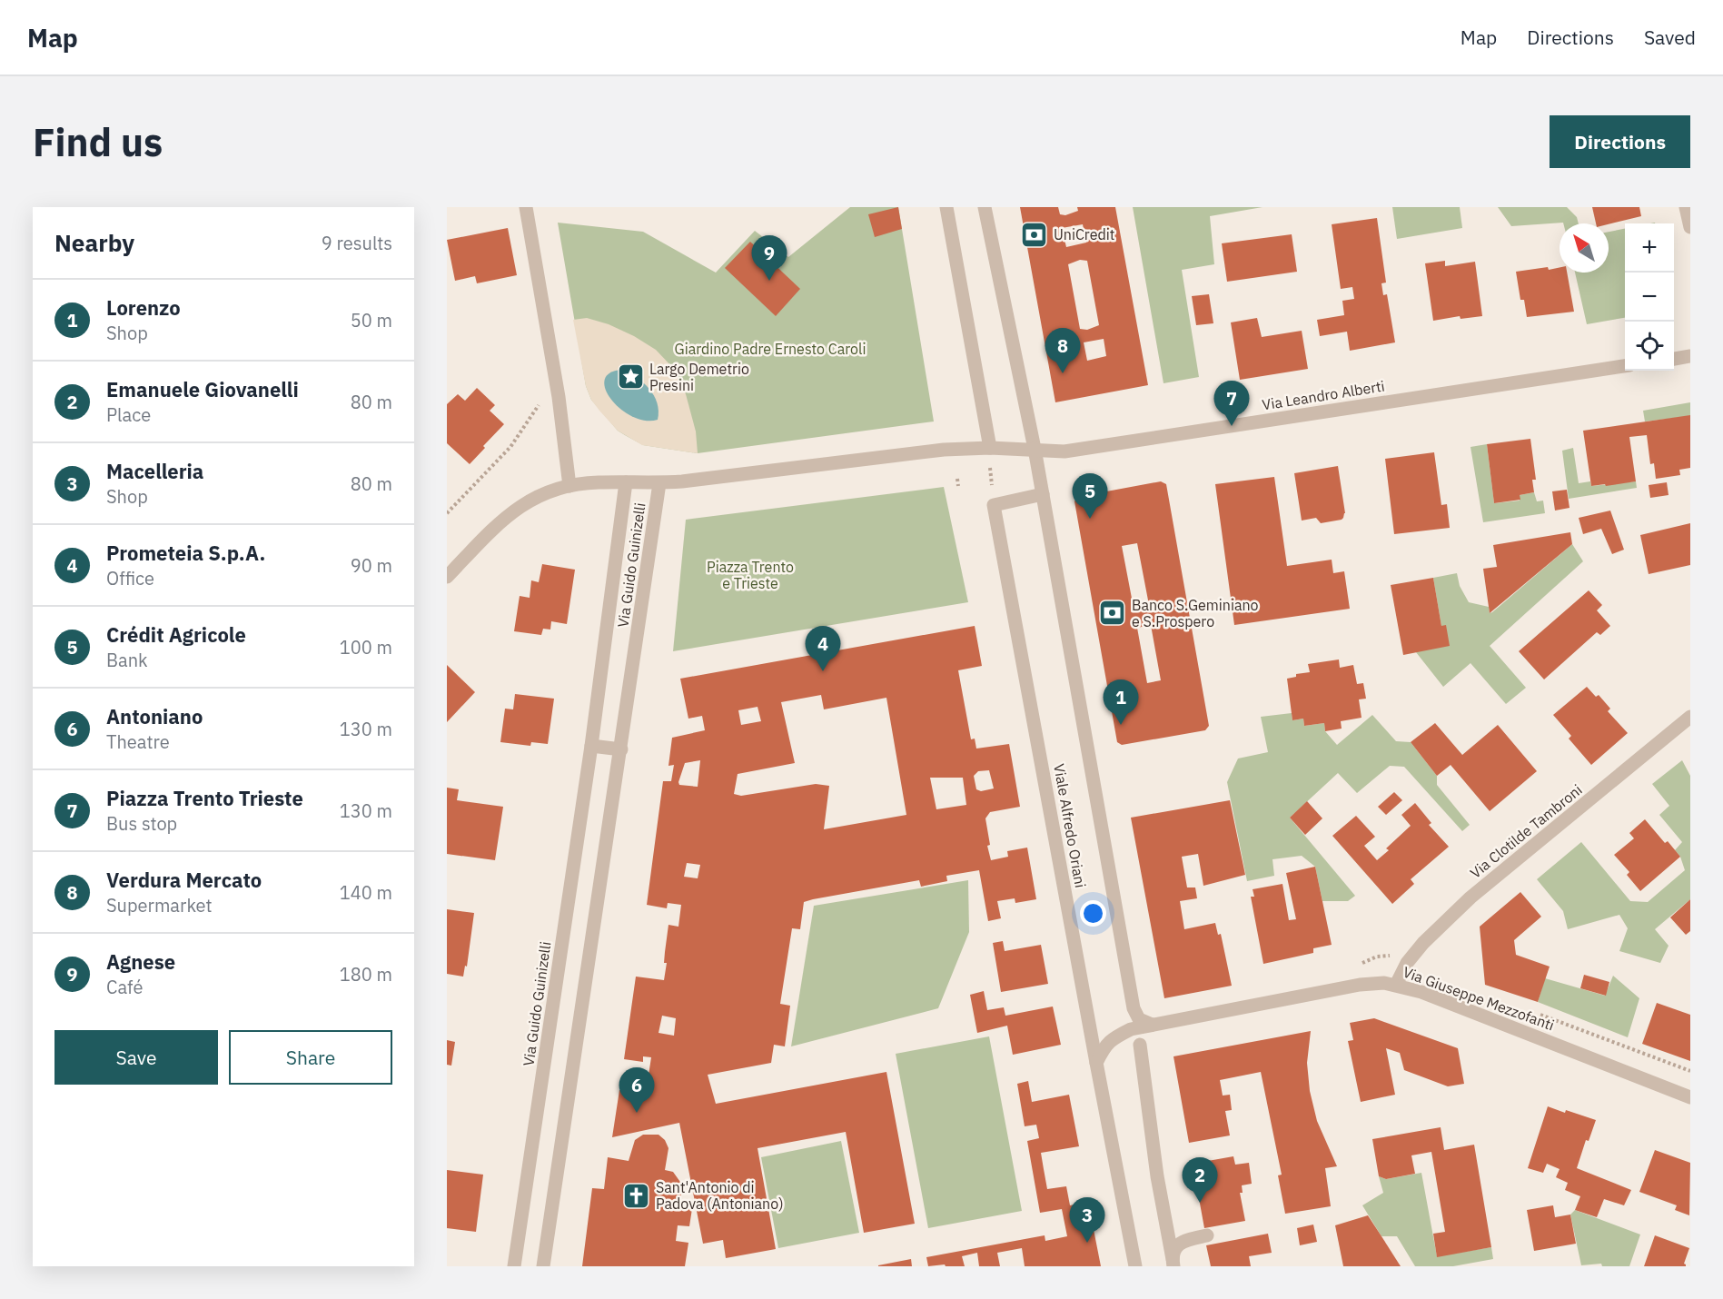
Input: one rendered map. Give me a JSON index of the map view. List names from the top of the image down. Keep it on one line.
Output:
{"streets":{"street":["Via Leandro Alberti","Via Guido Guinizelli","Viale Alfredo Oriani","Via Clotilde Tambroni","Via Giuseppe Mezzofanti"]},"crossings":[["Via Leandro Alberti","Viale Alfredo Oriani"],["Viale Alfredo Oriani","Via Giuseppe Mezzofanti"],["Via Clotilde Tambroni","Via Giuseppe Mezzofanti"]],"parks":["Giardino Padre Ernesto Caroli","Piazza Trento e Trieste"],"places":{"bank":["UniCredit","Banco S.Geminiano e S.Prospero"],"place":["Largo Demetrio Presini"],"church":["Sant'Antonio di Padova (Antoniano)"]},"north":"top left","page":{"header":"Map","nav":["Map","Directions","Saved"],"buttons":["Directions",["Save","Share"]],"title":"Find us","heading":["Nearby","9 results"],"map_buttons":["+","−"],"pins":["9","8","7","5","4","1","6","2","3"],"list":[{"mark":"1","name":"Lorenzo","note":"Shop","value":"50 m"},{"mark":"2","name":"Emanuele Giovanelli","note":"Place","value":"80 m"},{"mark":"3","name":"Macelleria","note":"Shop","value":"80 m"},{"mark":"4","name":"Prometeia S.p.A.","note":"Office","value":"90 m"},{"mark":"5","name":"Crédit Agricole","note":"Bank","value":"100 m"},{"mark":"6","name":"Antoniano","note":"Theatre","value":"130 m"},{"mark":"7","name":"Piazza Trento Trieste","note":"Bus stop","value":"130 m"},{"mark":"8","name":"Verdura Mercato","note":"Supermarket","value":"140 m"},{"mark":"9","name":"Agnese","note":"Café","value":"180 m"}]}}
